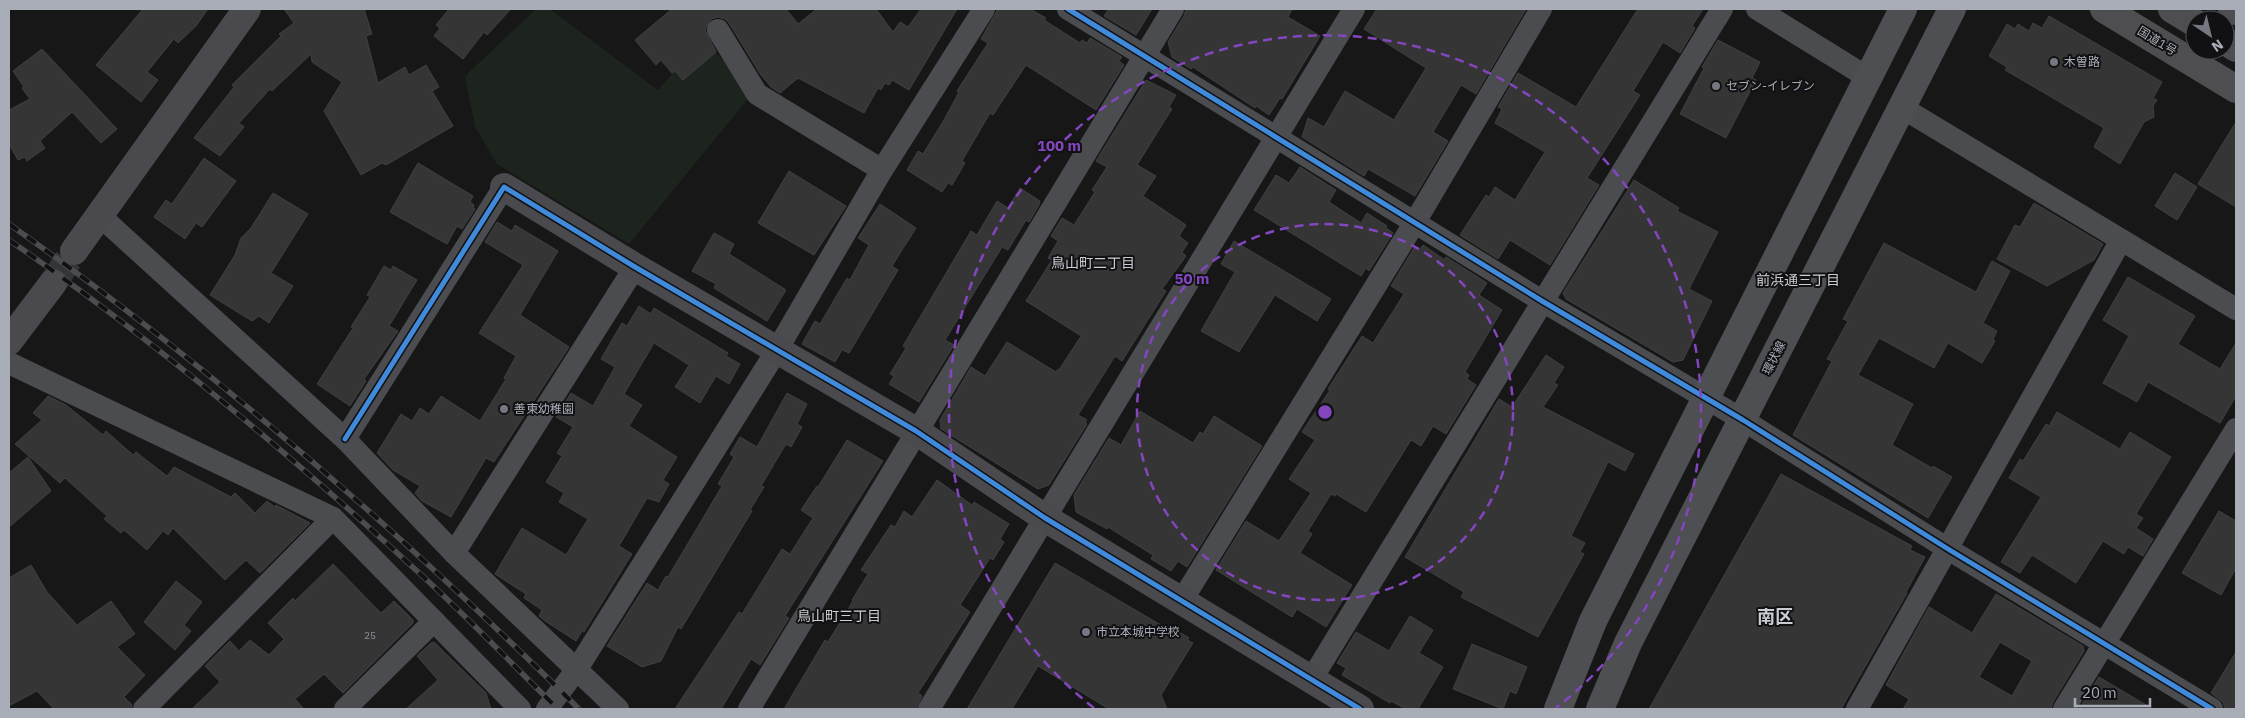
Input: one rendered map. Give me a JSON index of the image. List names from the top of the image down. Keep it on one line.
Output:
{"streets":{"highway":["国道1号"],"main road":["環状線"]},"districts":["鳥山町二丁目","前浜通三丁目","鳥山町三丁目","南区"],"places":["木曽路","セブン-イレブン","善東幼稚園","市立本城中学校"],"house_numbers":["25"],"scale_bar":"20 m","north":"bottom right","rings":["100 m","50 m"]}
